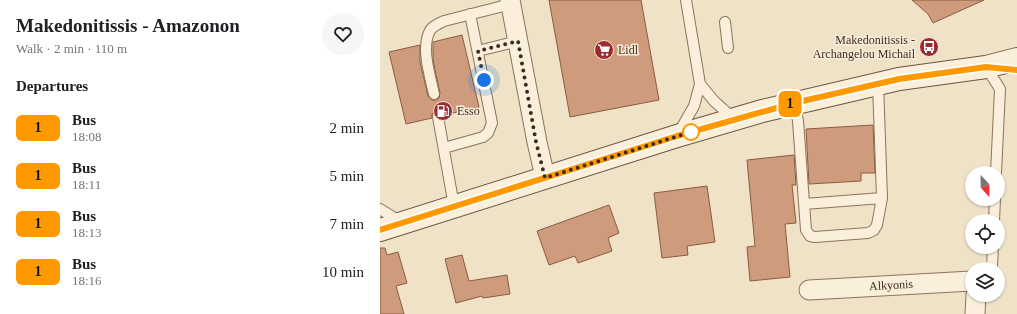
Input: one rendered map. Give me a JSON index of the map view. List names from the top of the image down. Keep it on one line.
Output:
{"streets":{"street":["Alkyonis"]},"places":{"bus stop":["Makedonitissis - Archangelou Michail"],"supermarket":["Lidl"],"fuel station":["Esso"]},"lines":["bus line 1"],"north":"bottom","page":{"heading":[["Makedonitissis - Amazonon","Walk · 2 min · 110 m"],"Departures"],"on_map":"1","list":[{"mark":"1","name":"Bus","note":"18:08","value":"2 min"},{"mark":"1","name":"Bus","note":"18:11","value":"5 min"},{"mark":"1","name":"Bus","note":"18:13","value":"7 min"},{"mark":"1","name":"Bus","note":"18:16","value":"10 min"}]}}
